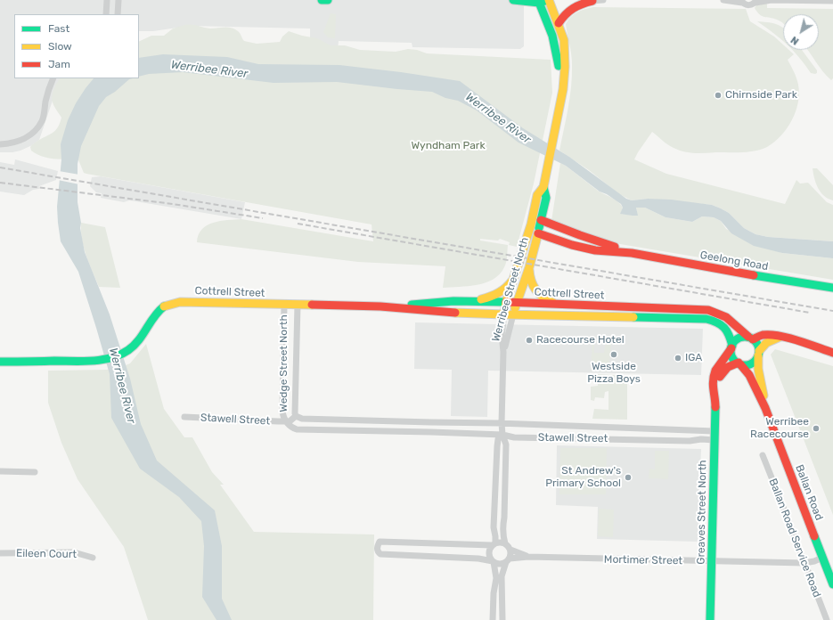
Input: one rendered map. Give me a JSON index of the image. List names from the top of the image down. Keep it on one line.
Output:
{"streets":{"main road":["Geelong Road","Werribee Street North","Cottrell Street","Ballan Road","Greaves Street North"],"street":["Wedge Street North","Stawell Street","Ballan Road Service Road","Eileen Court","Mortimer Street"]},"crossings":[["Geelong Road","Werribee Street North"],["Werribee Street North","Cottrell Street"],["Werribee Street North","Stawell Street"],["Werribee Street North","Mortimer Street"],["Cottrell Street","Wedge Street North"],["Cottrell Street","Ballan Road"],["Cottrell Street","Greaves Street North"],["Wedge Street North","Stawell Street"],["Stawell Street","Greaves Street North"],["Ballan Road","Greaves Street North"],["Ballan Road","Mortimer Street"],["Greaves Street North","Mortimer Street"],["Ballan Road Service Road","Mortimer Street"]],"water":["Werribee River"],"parks":["Wyndham Park"],"places":["Chirnside Park","Racecourse Hotel","Westside Pizza Boys","IGA","Werribee Racecourse","St Andrew's Primary School"],"legend":["Fast","Slow","Jam"],"north":"bottom left"}
